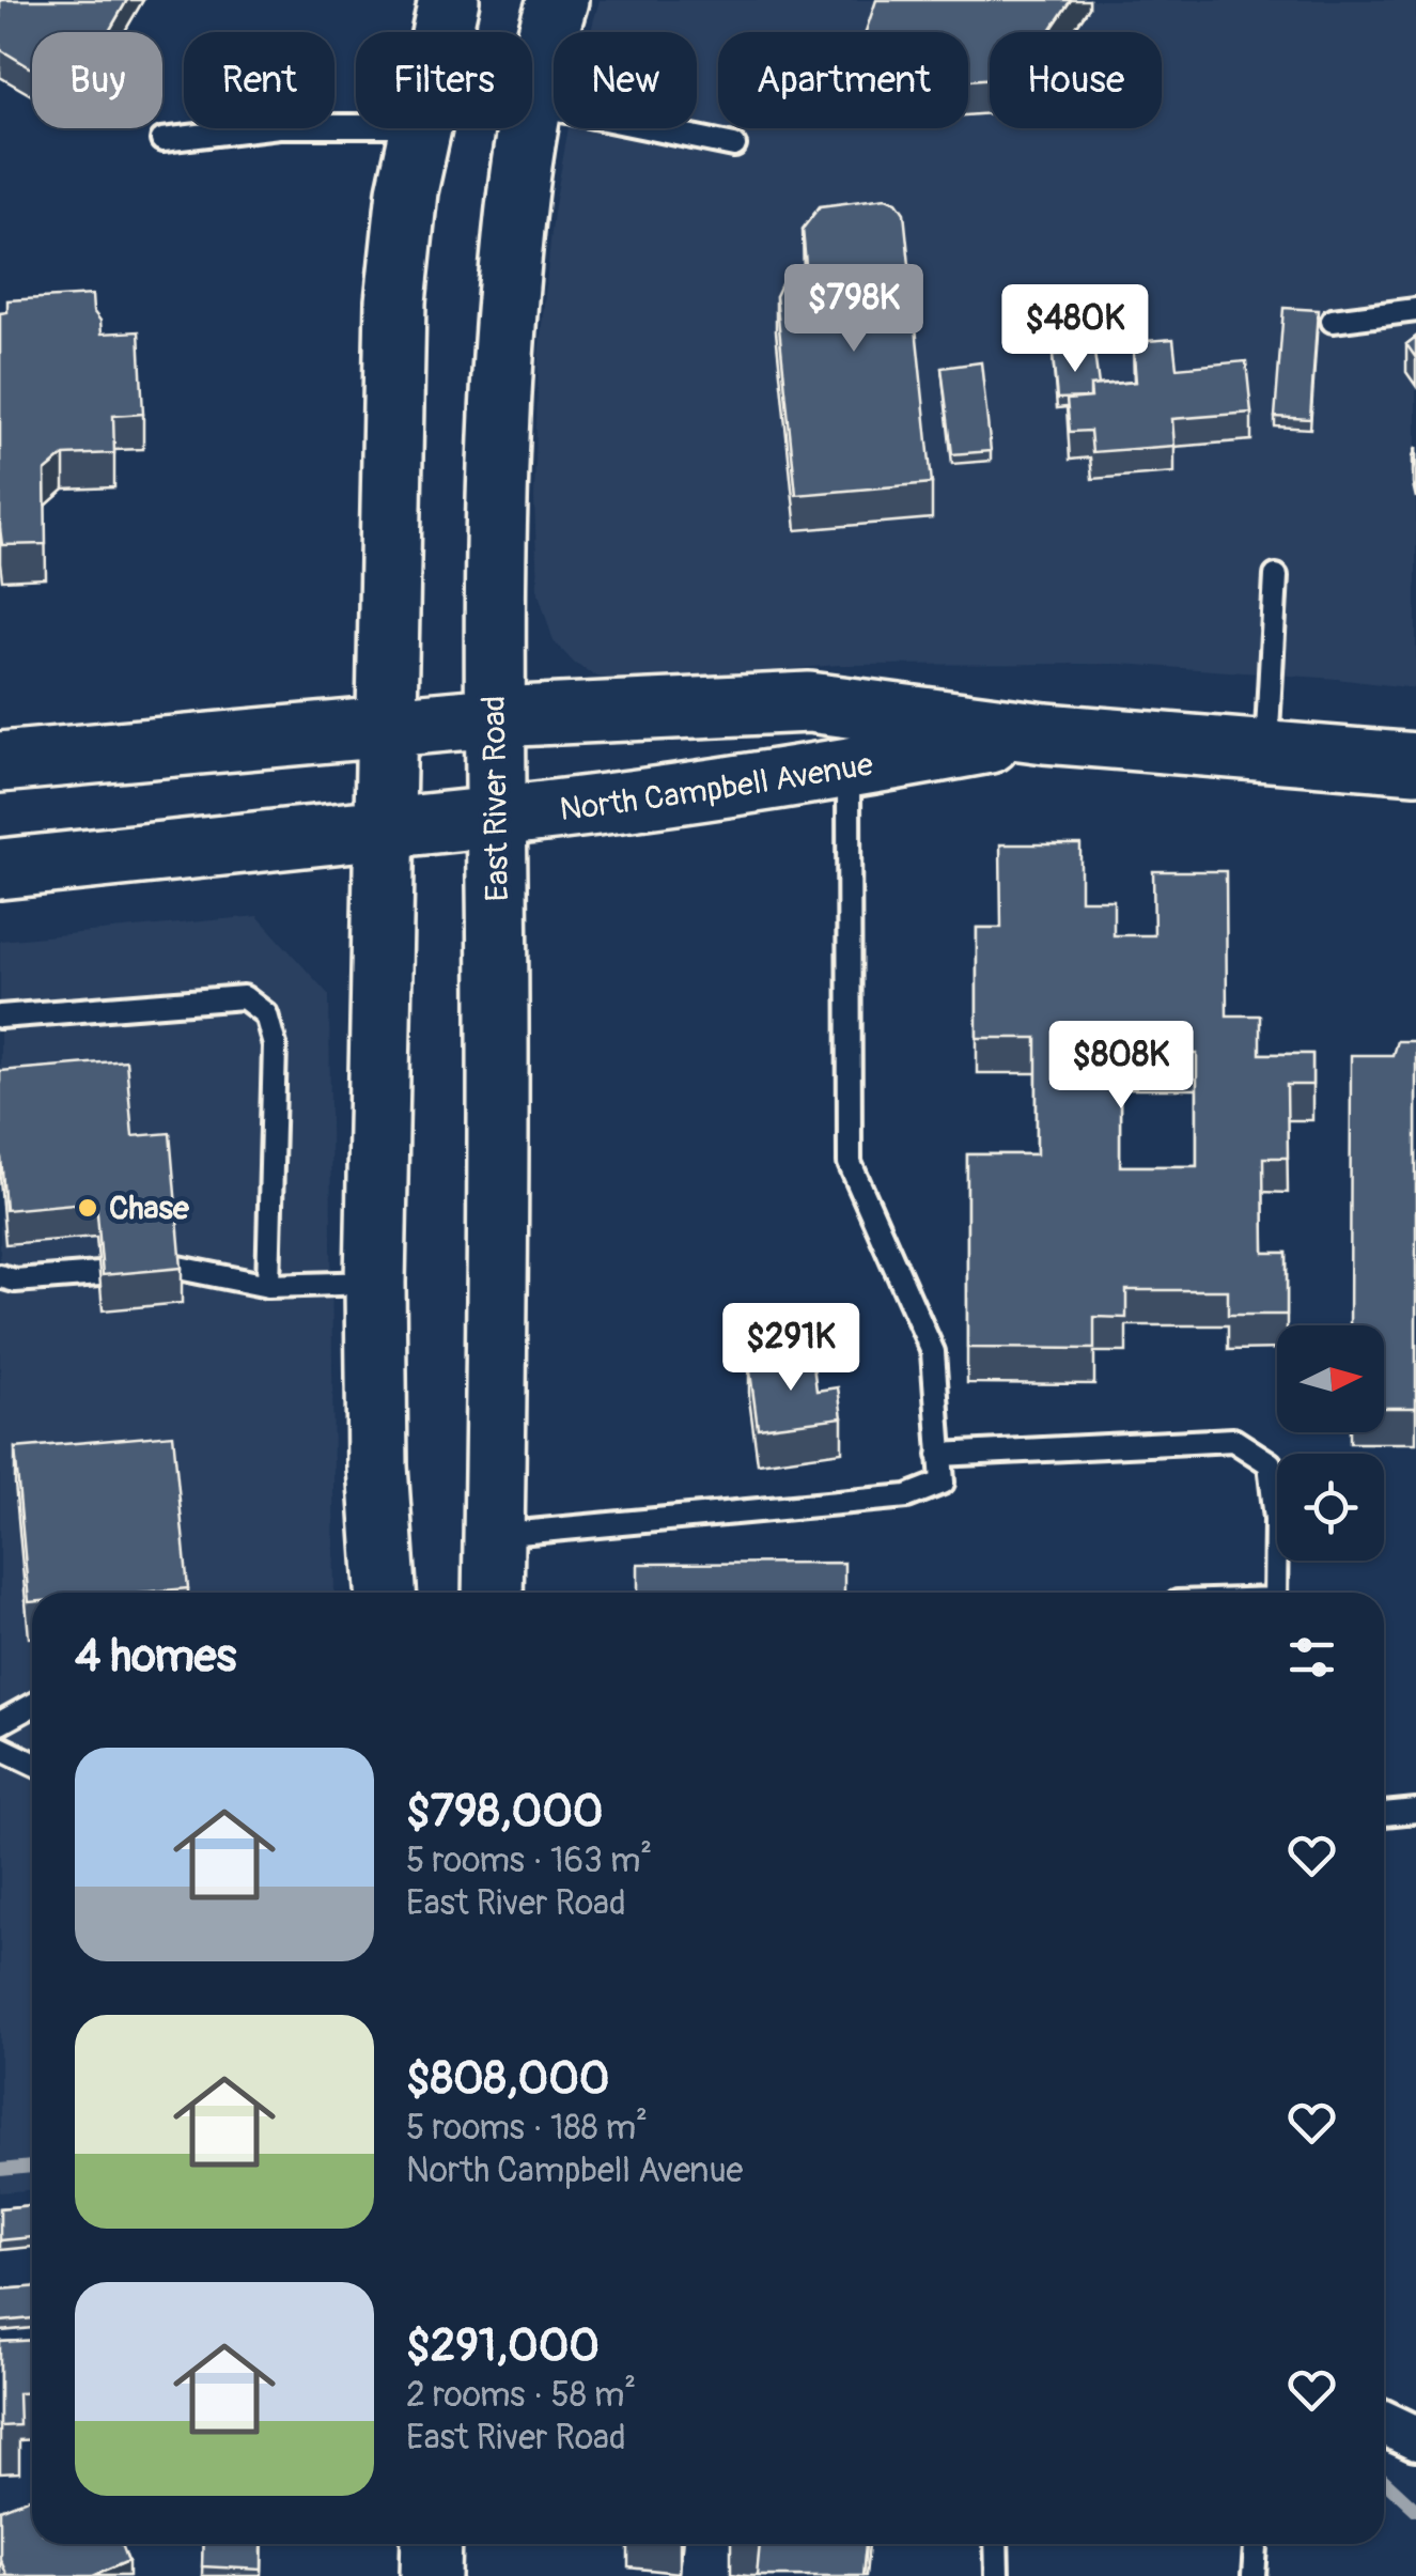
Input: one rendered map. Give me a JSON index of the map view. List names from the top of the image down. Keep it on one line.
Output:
{"streets":{"main road":["North Campbell Avenue","East River Road"]},"crossings":[["North Campbell Avenue","East River Road"]],"places":["Chase"],"north":"right","page":{"chip":["Buy","Rent","Filters","New","Apartment","House"],"price":["$798K","$480K","$808K","$291K"],"heading":"4 homes","list":[{"name":"$798,000","note":"5 rooms · 163 m² · East River Road"},{"name":"$808,000","note":"5 rooms · 188 m² · North Campbell Avenue"},{"name":"$291,000","note":"2 rooms · 58 m² · East River Road"}]}}
